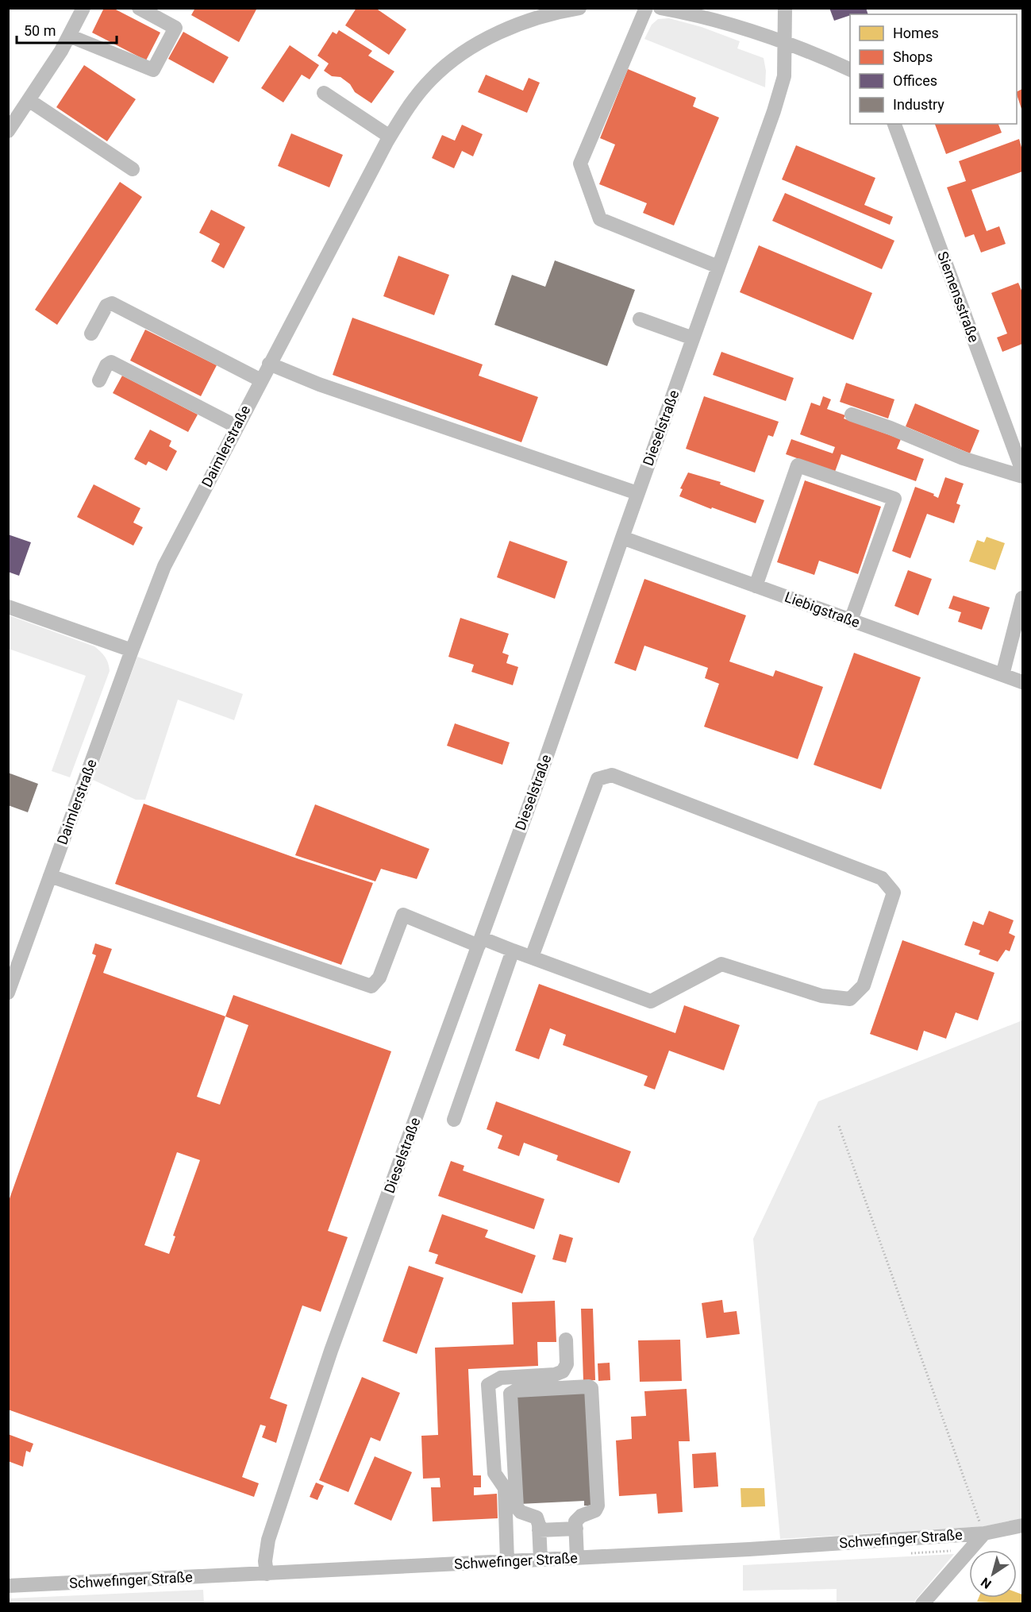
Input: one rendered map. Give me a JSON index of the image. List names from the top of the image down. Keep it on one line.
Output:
{"streets":{"street":["Siemensstraße","Dieselstraße","Daimlerstraße","Liebigstraße","Schwefinger Straße"]},"crossings":[["Dieselstraße","Liebigstraße"],["Dieselstraße","Schwefinger Straße"]],"legend":["Homes","Shops","Offices","Industry"],"scale_bar":"50 m","north":"bottom left"}
